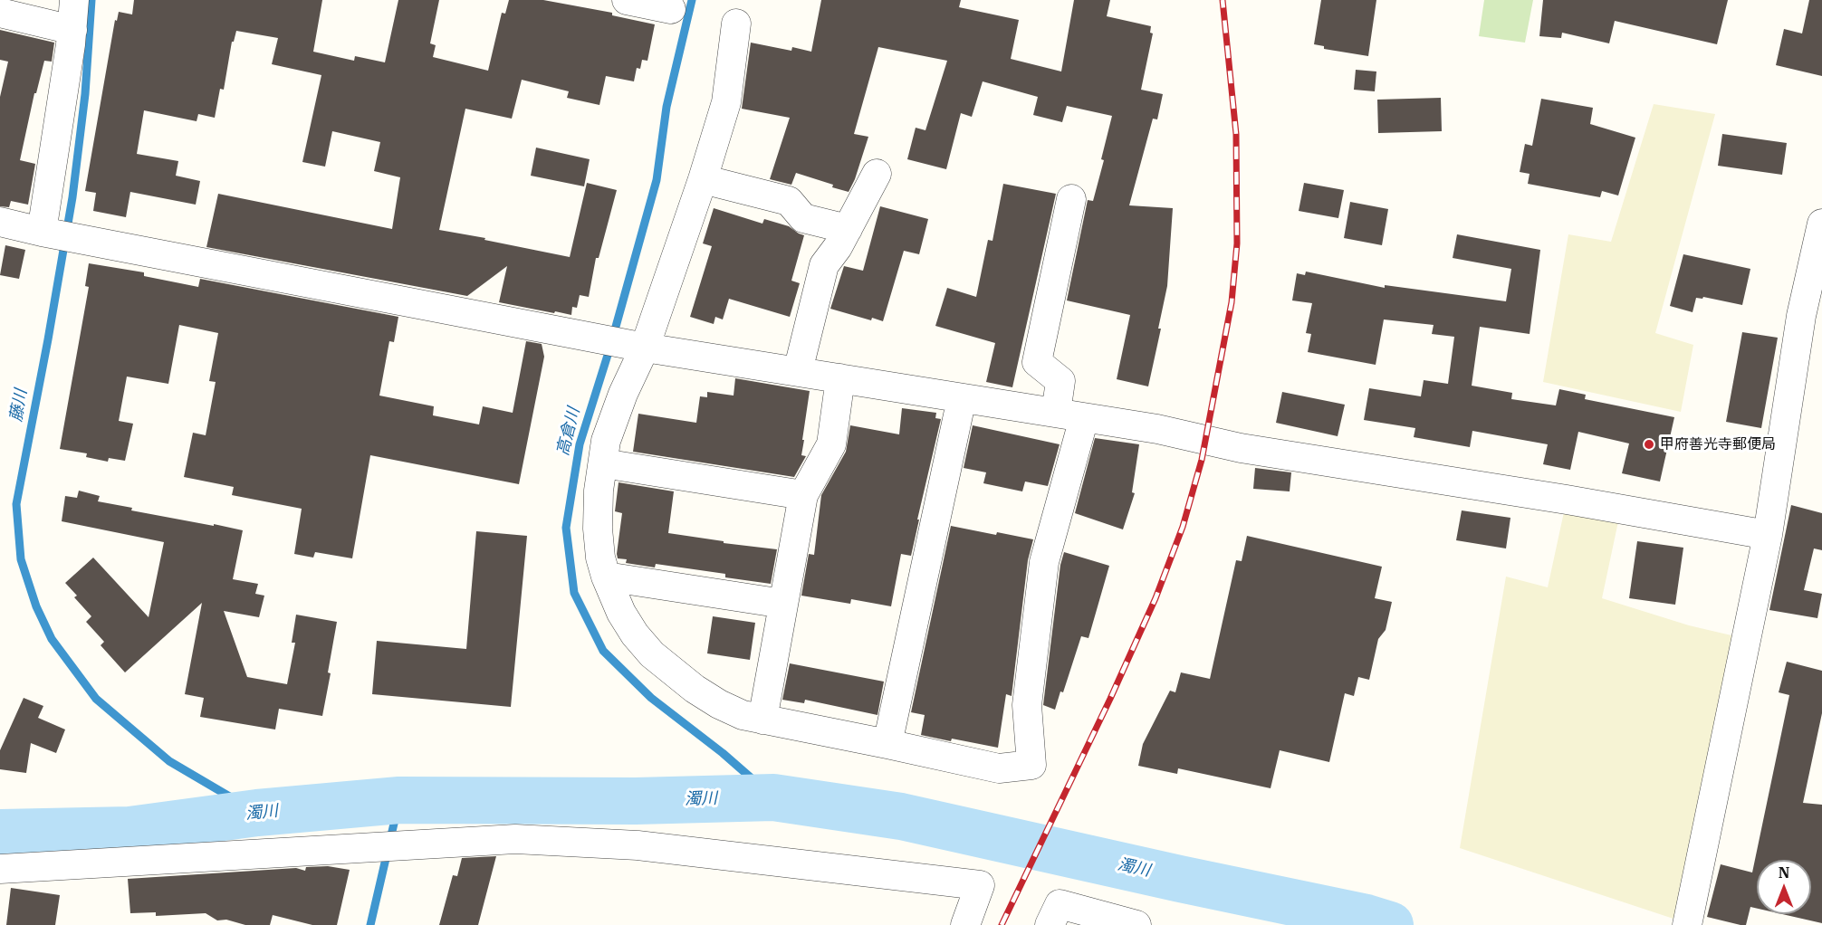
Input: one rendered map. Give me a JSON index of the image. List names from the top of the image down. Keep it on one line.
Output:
{"water":["藤川","高倉川","濁川"],"places":["甲府善光寺郵便局"],"north":"top"}
